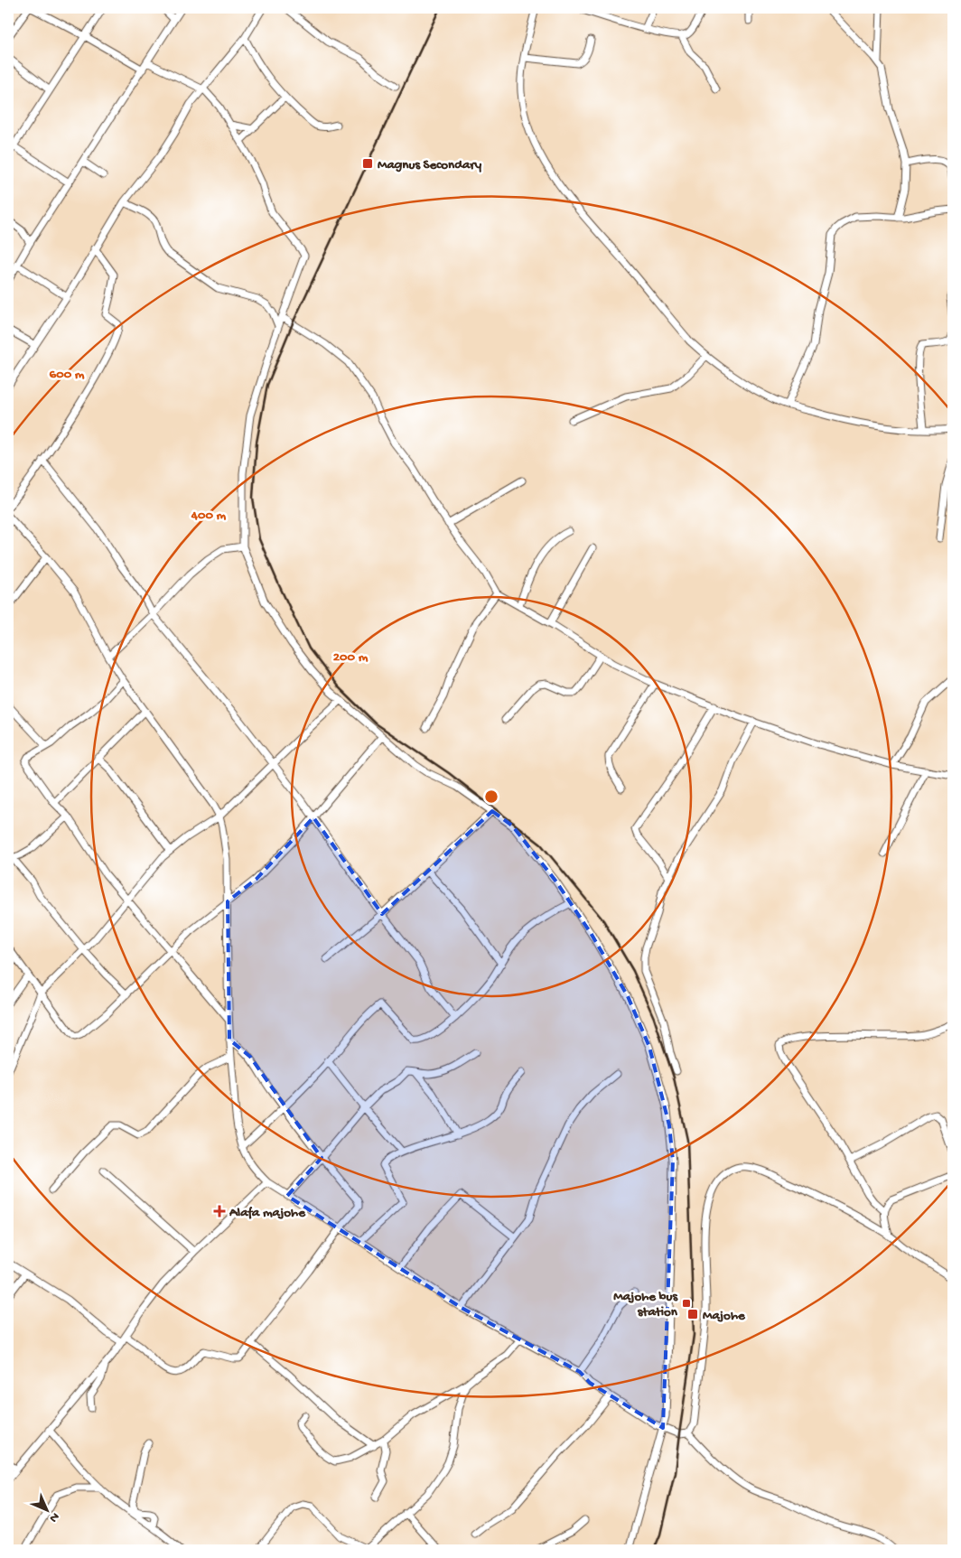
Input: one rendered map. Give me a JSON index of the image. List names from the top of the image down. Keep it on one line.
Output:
{"places":{"transit":["Magnus Secondary","Majohe bus station","Majohe"],"health":["Alafa majohe"]},"north":"bottom right","rings":["600 m","400 m","200 m"]}
